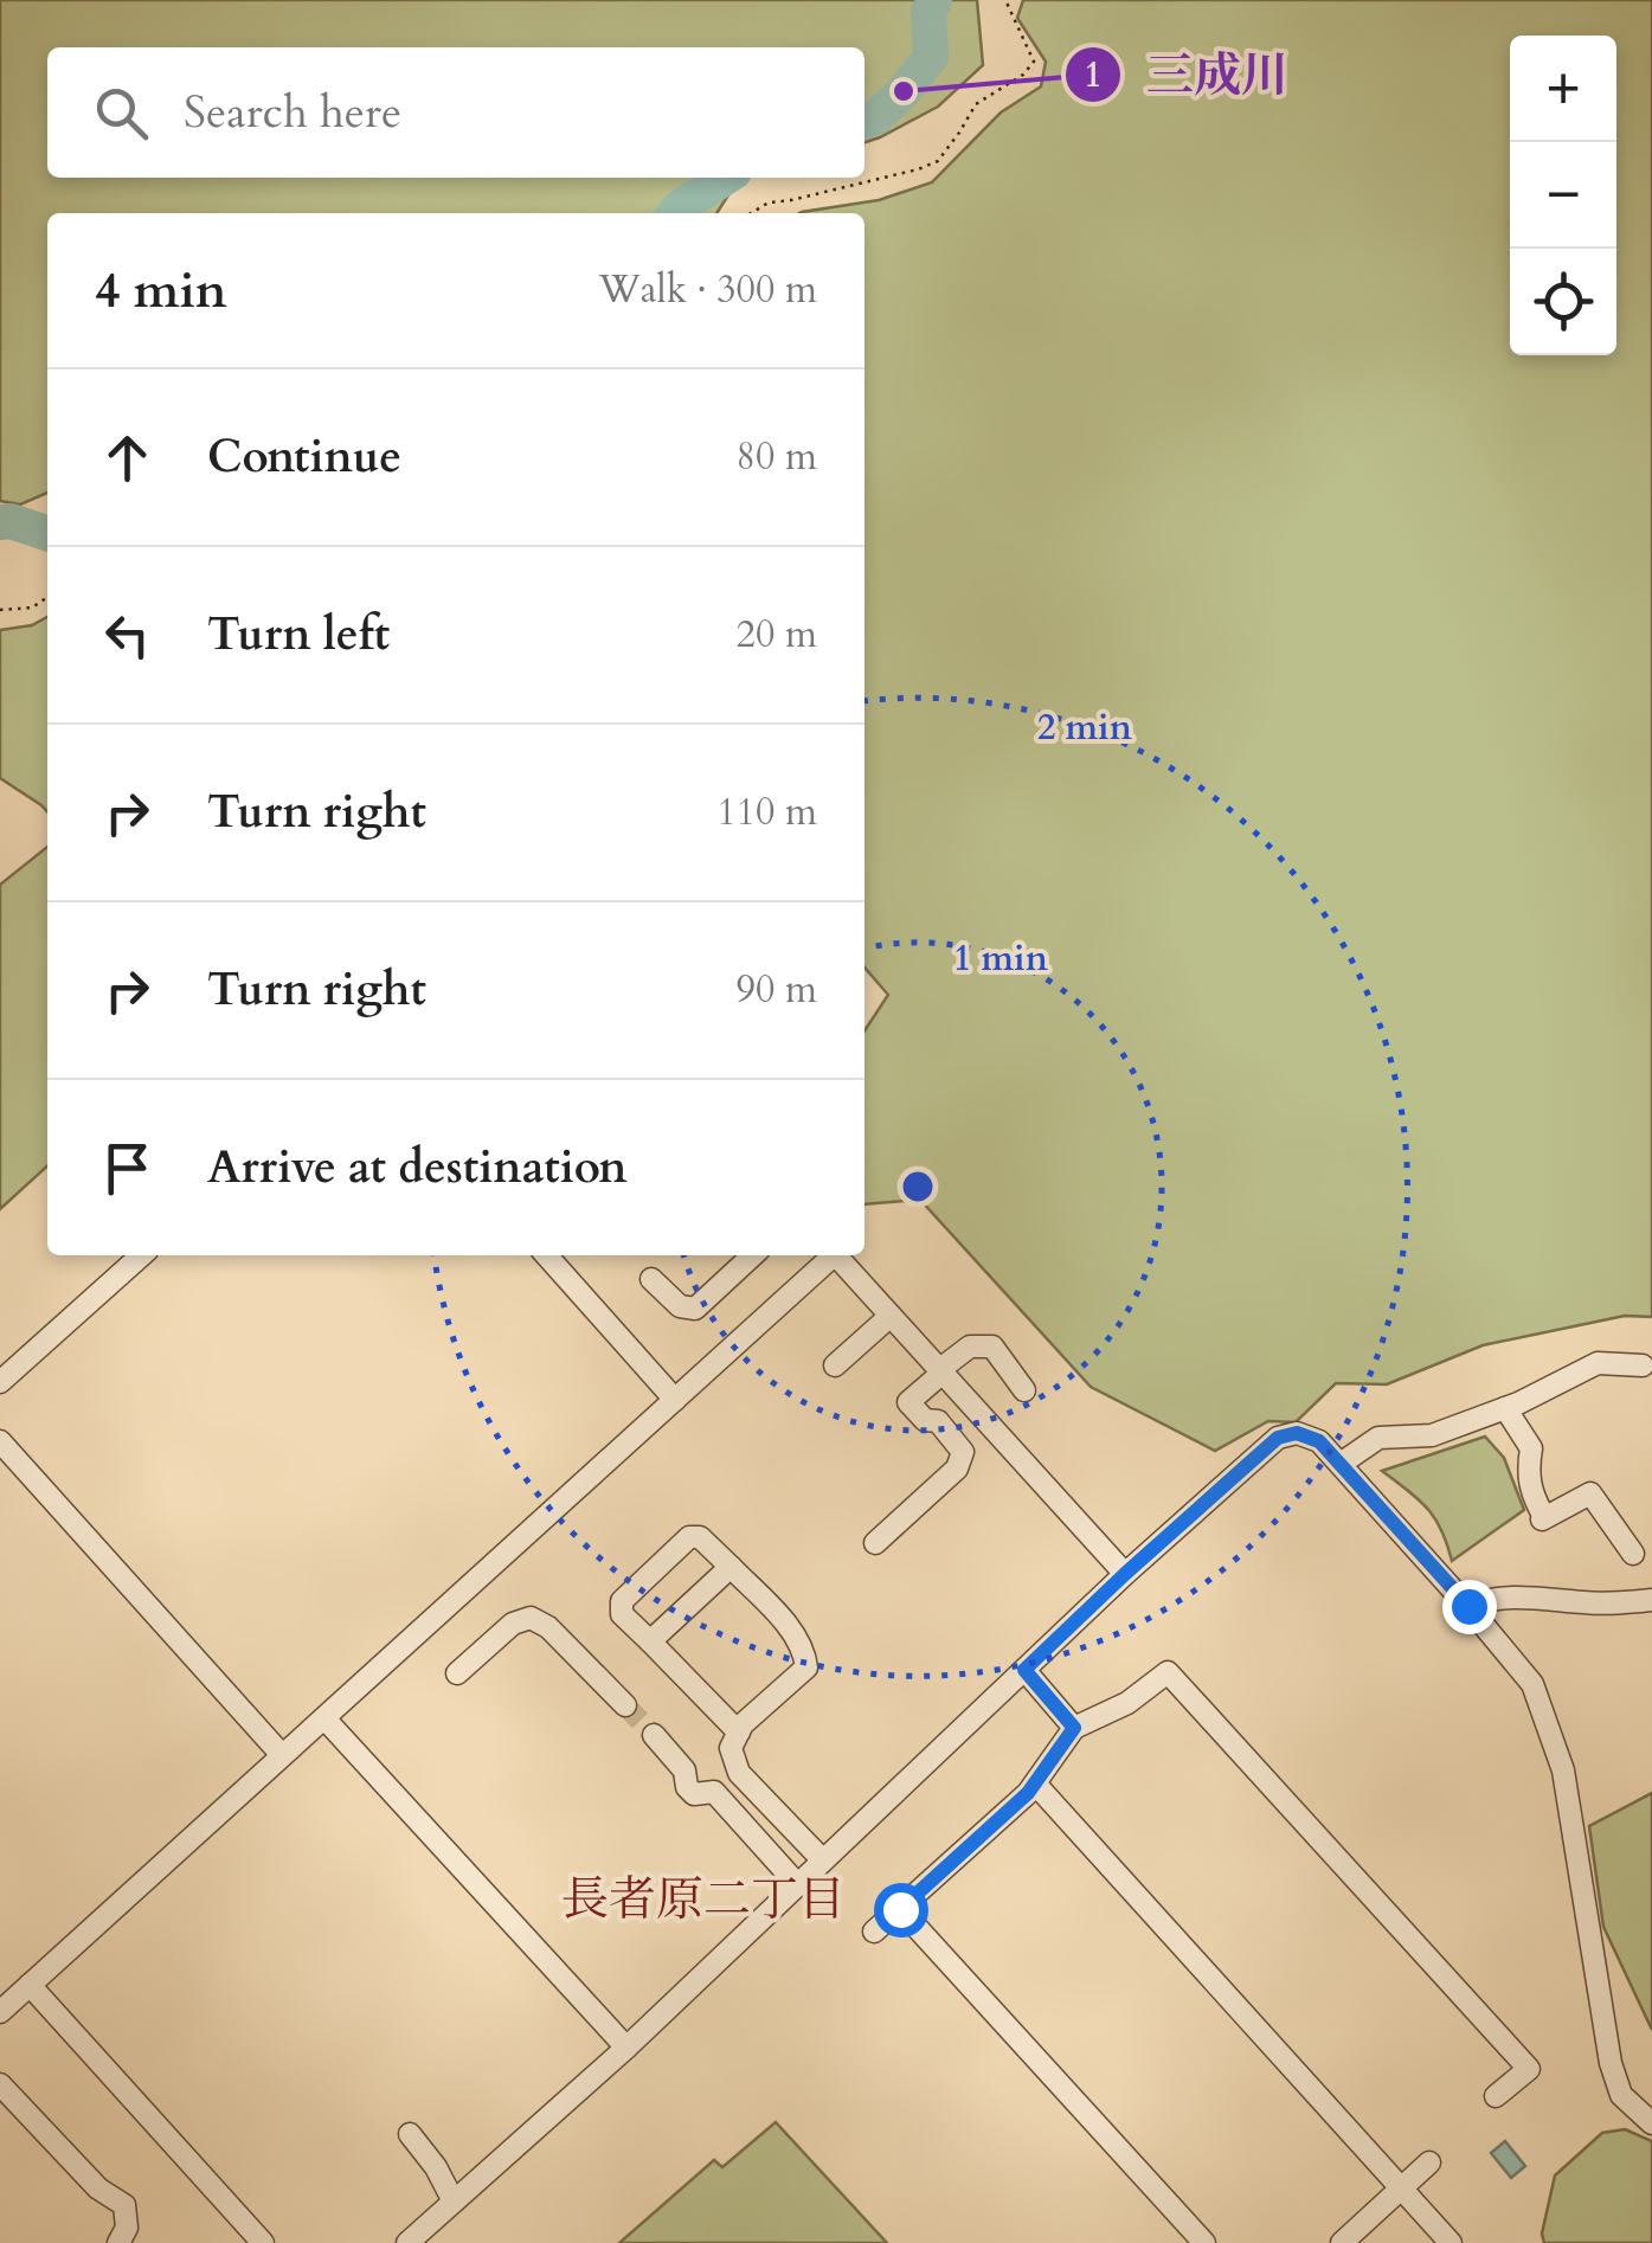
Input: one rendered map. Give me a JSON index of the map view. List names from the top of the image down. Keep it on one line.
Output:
{"districts":["長者原二丁目"],"places":["三成川"],"page":{"map_buttons":["+","−"],"search":"Search here","heading":["4 min","Walk · 300 m"],"list":[["Continue","80 m"],["Turn left","20 m"],["Turn right","110 m"],["Turn right","90 m"],"Arrive at destination"]},"rings":["2 min","1 min"]}
